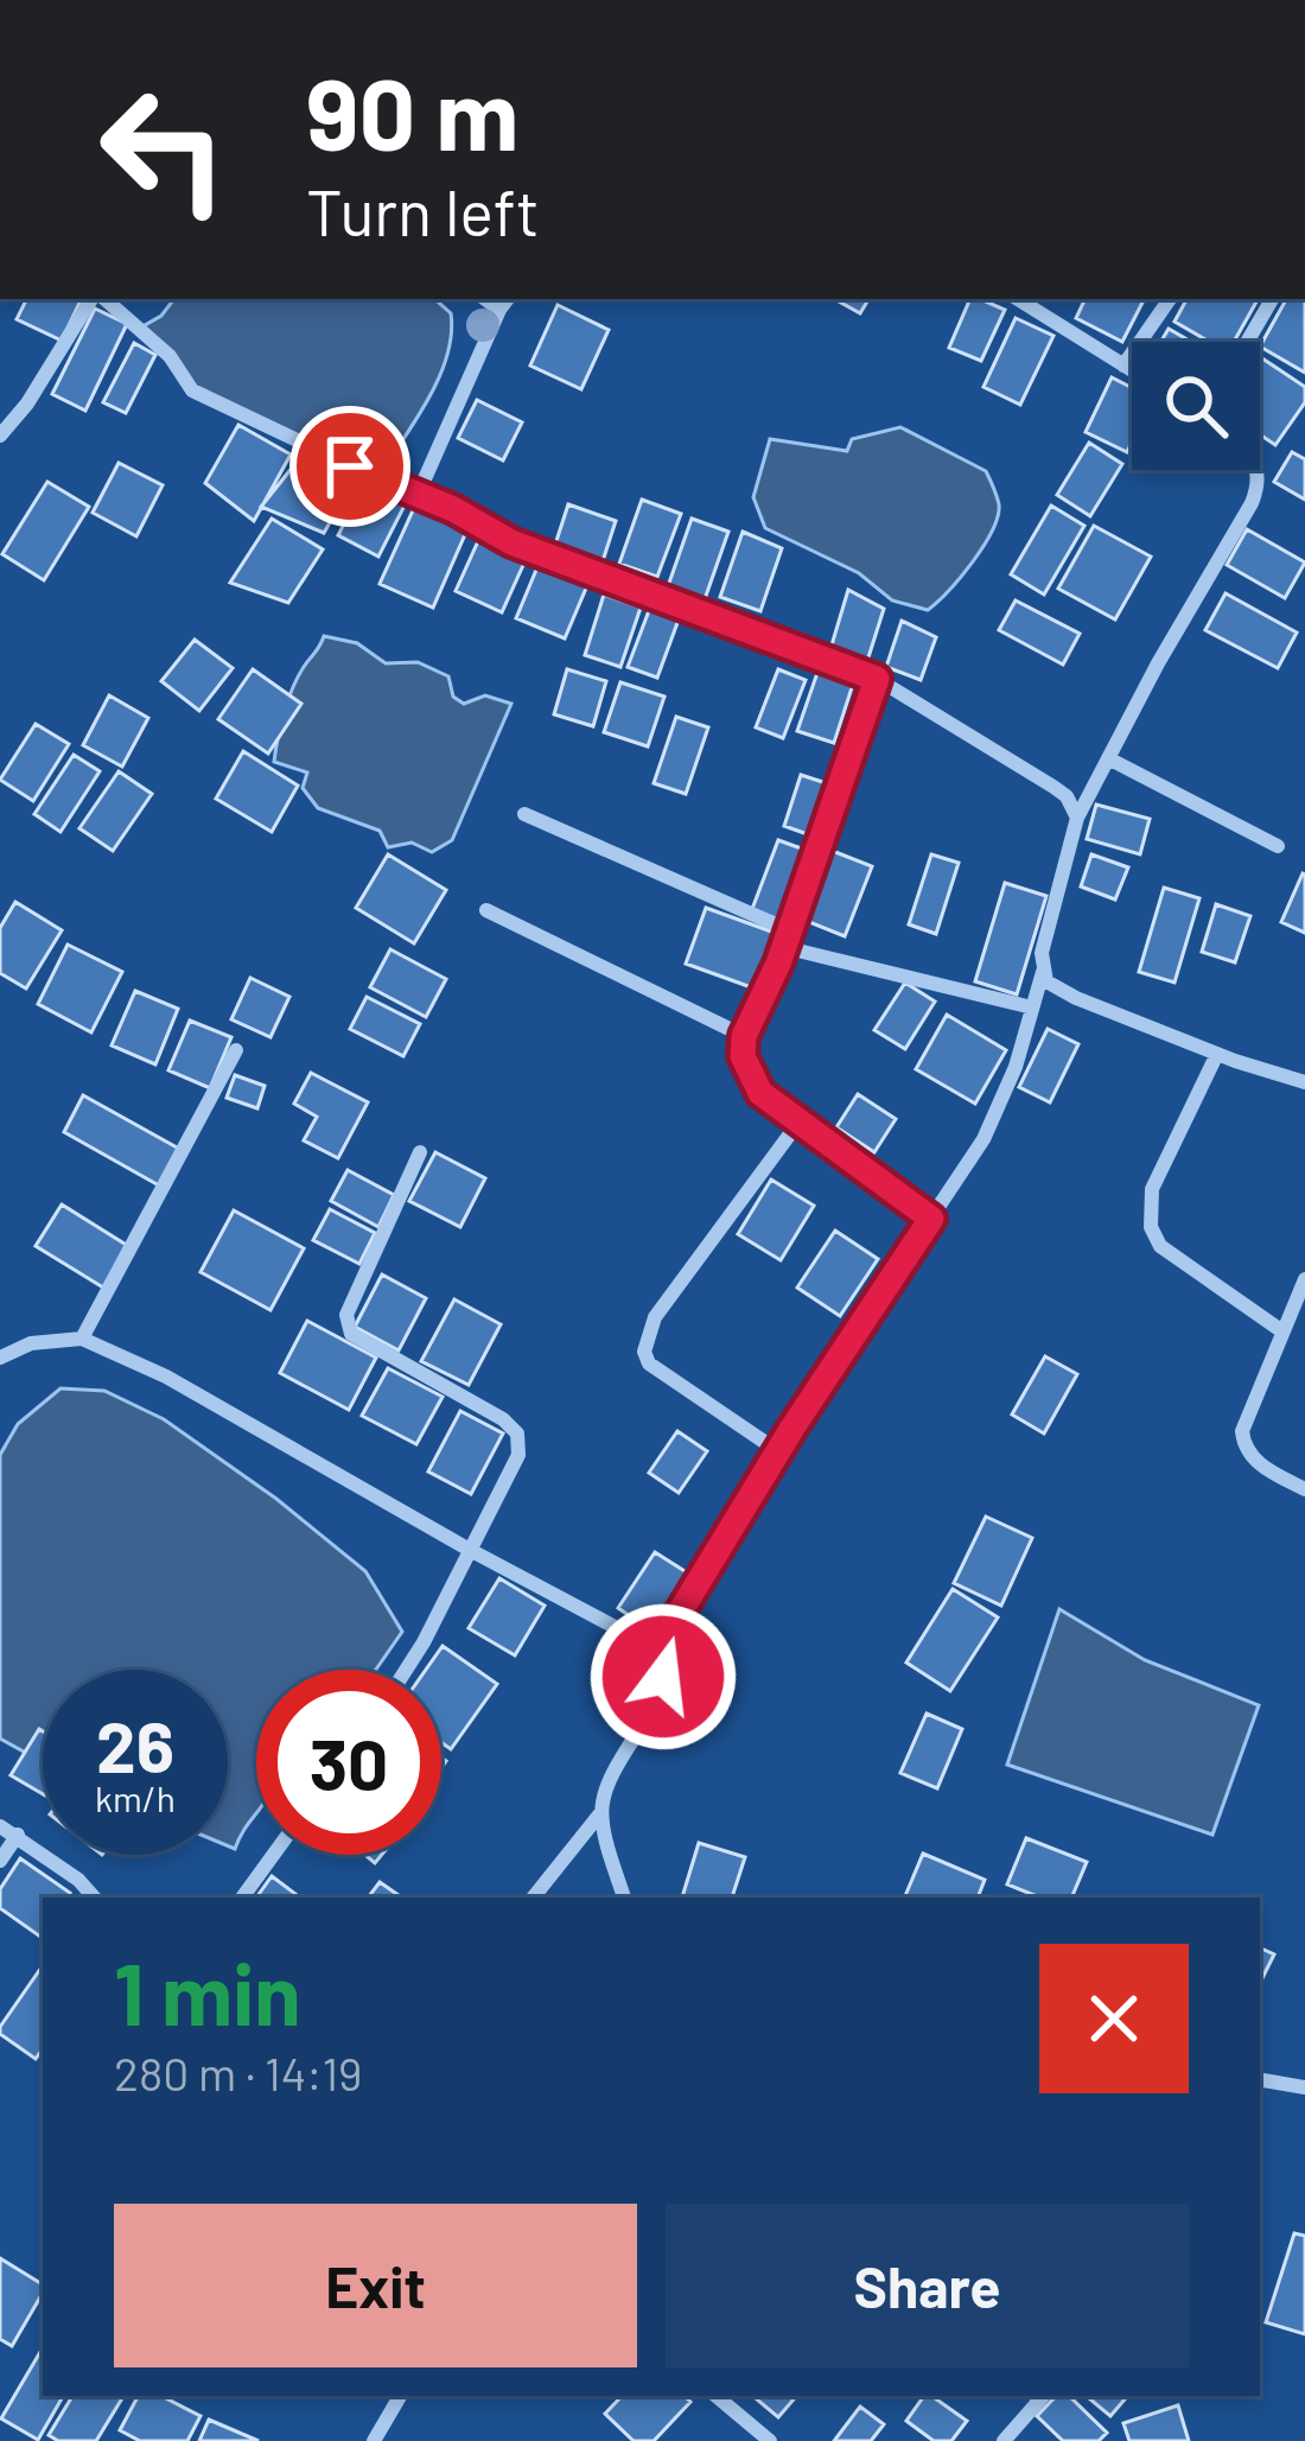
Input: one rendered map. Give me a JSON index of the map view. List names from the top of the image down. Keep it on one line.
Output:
{"page":{"turn":["90 m","Turn left"],"speed":"26 km/h","limit":"30","heading":["1 min","280 m · 14:19"],"buttons":["Exit","Share"]}}
